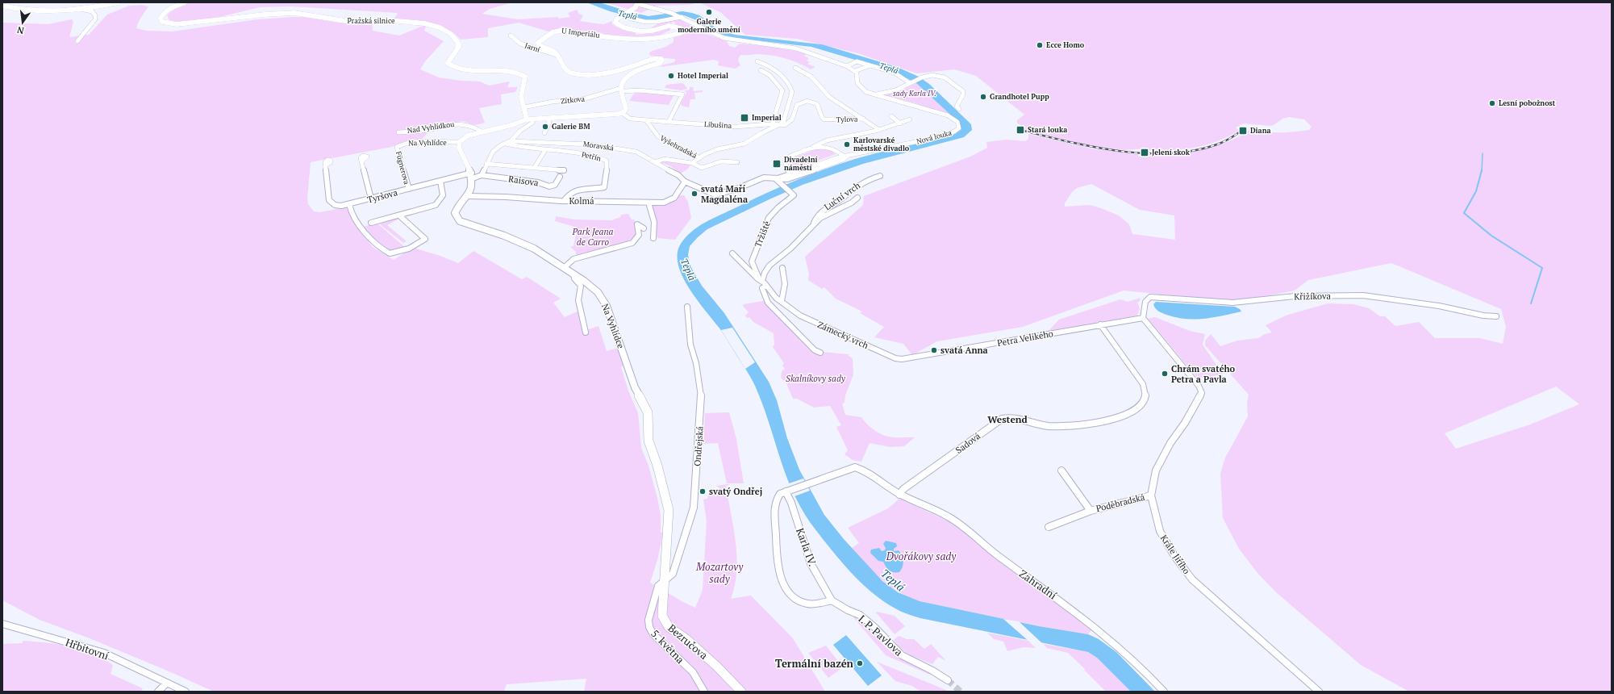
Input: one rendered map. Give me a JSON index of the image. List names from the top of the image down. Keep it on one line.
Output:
{"streets":{"street":["Pražská silnice","U Imperiálu","Jarní","Zítkova","Tylova","Libušina","Nad Vyhlídkou","Nová louka","Na Vyhlídce","Moravská","Vyšehradská","Petřín","Fügnerova","Raisova","Tyršova","Luční vrch","Kolmá","Tržiště","Křižíkova","Zámecký vrch","Petra Velikého","Sadová","Ondřejská","Poděbradská","Karla IV.","Krále Jiřího","Zahradní","I. P. Pavlova","Bezručova","5. května","Hřbitovní"]},"crossings":[["Pražská silnice","Zítkova"],["Pražská silnice","Libušina"],["Pražská silnice","Na Vyhlídce"],["U Imperiálu","Jarní"],["U Imperiálu","Zítkova"],["Tylova","Libušina"],["Libušina","Na Vyhlídce"],["Libušina","Vyšehradská"],["Nad Vyhlídkou","Na Vyhlídce"],["Na Vyhlídce","Fügnerova"],["Na Vyhlídce","Tyršova"],["Na Vyhlídce","Kolmá"],["Na Vyhlídce","Ondřejská"],["Na Vyhlídce","Bezručova"],["Na Vyhlídce","5. května"],["Moravská","Petřín"],["Moravská","Kolmá"],["Moravská","Tržiště"],["Petřín","Raisova"],["Petřín","Kolmá"],["Fügnerova","Tyršova"],["Raisova","Tyršova"],["Tržiště","Zámecký vrch"],["Křižíkova","Petra Velikého"],["Křižíkova","Krále Jiřího"],["Zámecký vrch","Petra Velikého"],["Petra Velikého","Sadová"],["Petra Velikého","Krále Jiřího"],["Sadová","Zahradní"],["Ondřejská","Bezručova"],["Ondřejská","5. května"],["Poděbradská","Krále Jiřího"],["Karla IV.","I. P. Pavlova"],["Bezručova","5. května"]],"districts":["Westend"],"water":["Teplá"],"parks":["sady Karla IV.","Park Jeana de Carro","Skalníkovy sady","Dvořákovy sady","Mozartovy sady"],"places":{"other":["Galerie moderního umění","Ecce Homo","Hotel Imperial","Grandhotel Pupp","Lesní pobožnost","Galerie BM","Karlovarské městské divadlo","svatá Maří Magdaléna","svatá Anna","Chrám svatého Petra a Pavla","svatý Ondřej","Termální bazén"],"transit":["Imperial","Stará louka","Diana","Jelení skok","Divadelní náměstí"]},"north":"bottom"}
